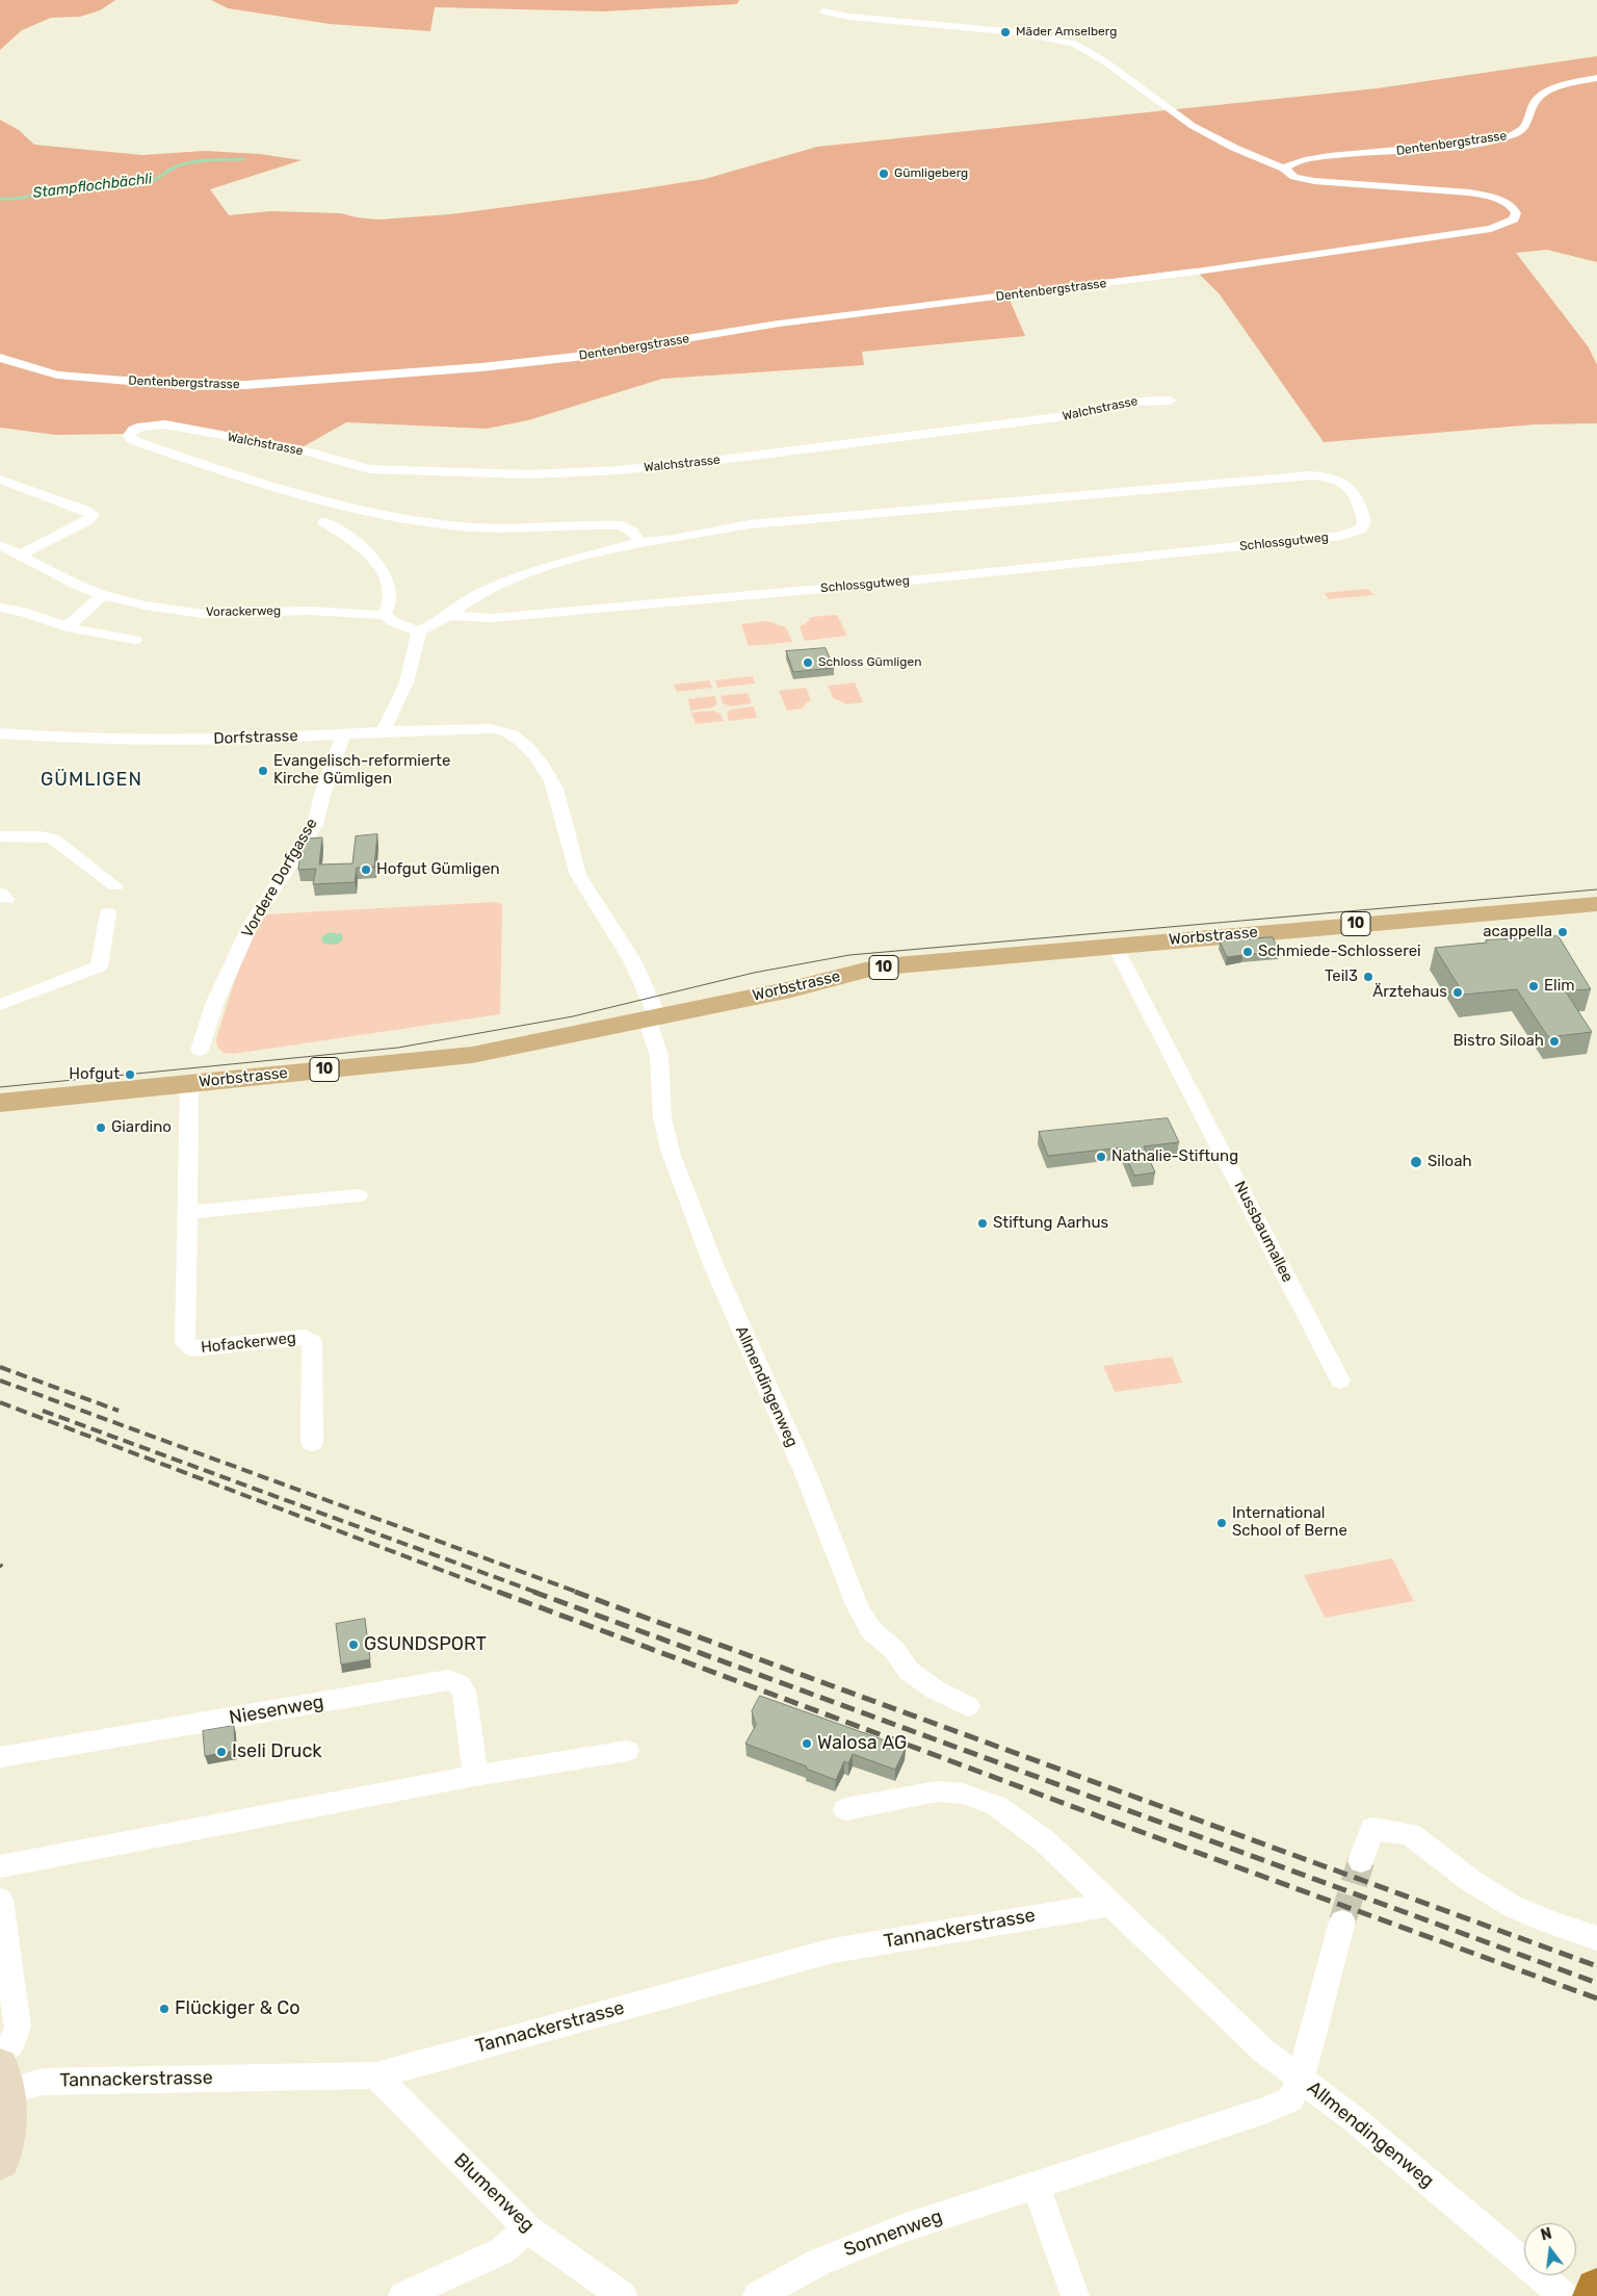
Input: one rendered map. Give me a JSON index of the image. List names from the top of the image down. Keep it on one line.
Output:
{"streets":{"main road":["10","Worbstrasse"],"street":["Dentenbergstrasse","Walchstrasse","Schlossgutweg","Vorackerweg","Dorfstrasse","Vordere Dorfgasse","Nussbaumallee","Hofackerweg","Allmendingenweg","Niesenweg","Tannackerstrasse","Blumenweg","Sonnenweg"]},"crossings":[["Walchstrasse","Schlossgutweg"],["Dorfstrasse","Vordere Dorfgasse"],["Dorfstrasse","Allmendingenweg"],["Worbstrasse","Nussbaumallee"],["Worbstrasse","Hofackerweg"],["Worbstrasse","Allmendingenweg"],["Allmendingenweg","Sonnenweg"],["Tannackerstrasse","Blumenweg"]],"districts":["GÜMLIGEN"],"water":["Stampflochbächli"],"places":["Mäder Amselberg","Gümligeberg","Schloss Gümligen","Evangelisch-reformierte Kirche Gümligen","Hofgut Gümligen","acappella","Schmiede-Schlosserei","Teil3","Elim","Ärztehaus","Bistro Siloah","Hofgut","Giardino","Nathalie-Stiftung","Siloah","Stiftung Aarhus","International School of Berne","GSUNDSPORT","Walosa AG","Iseli Druck","Flückiger & Co"],"north":"top"}
